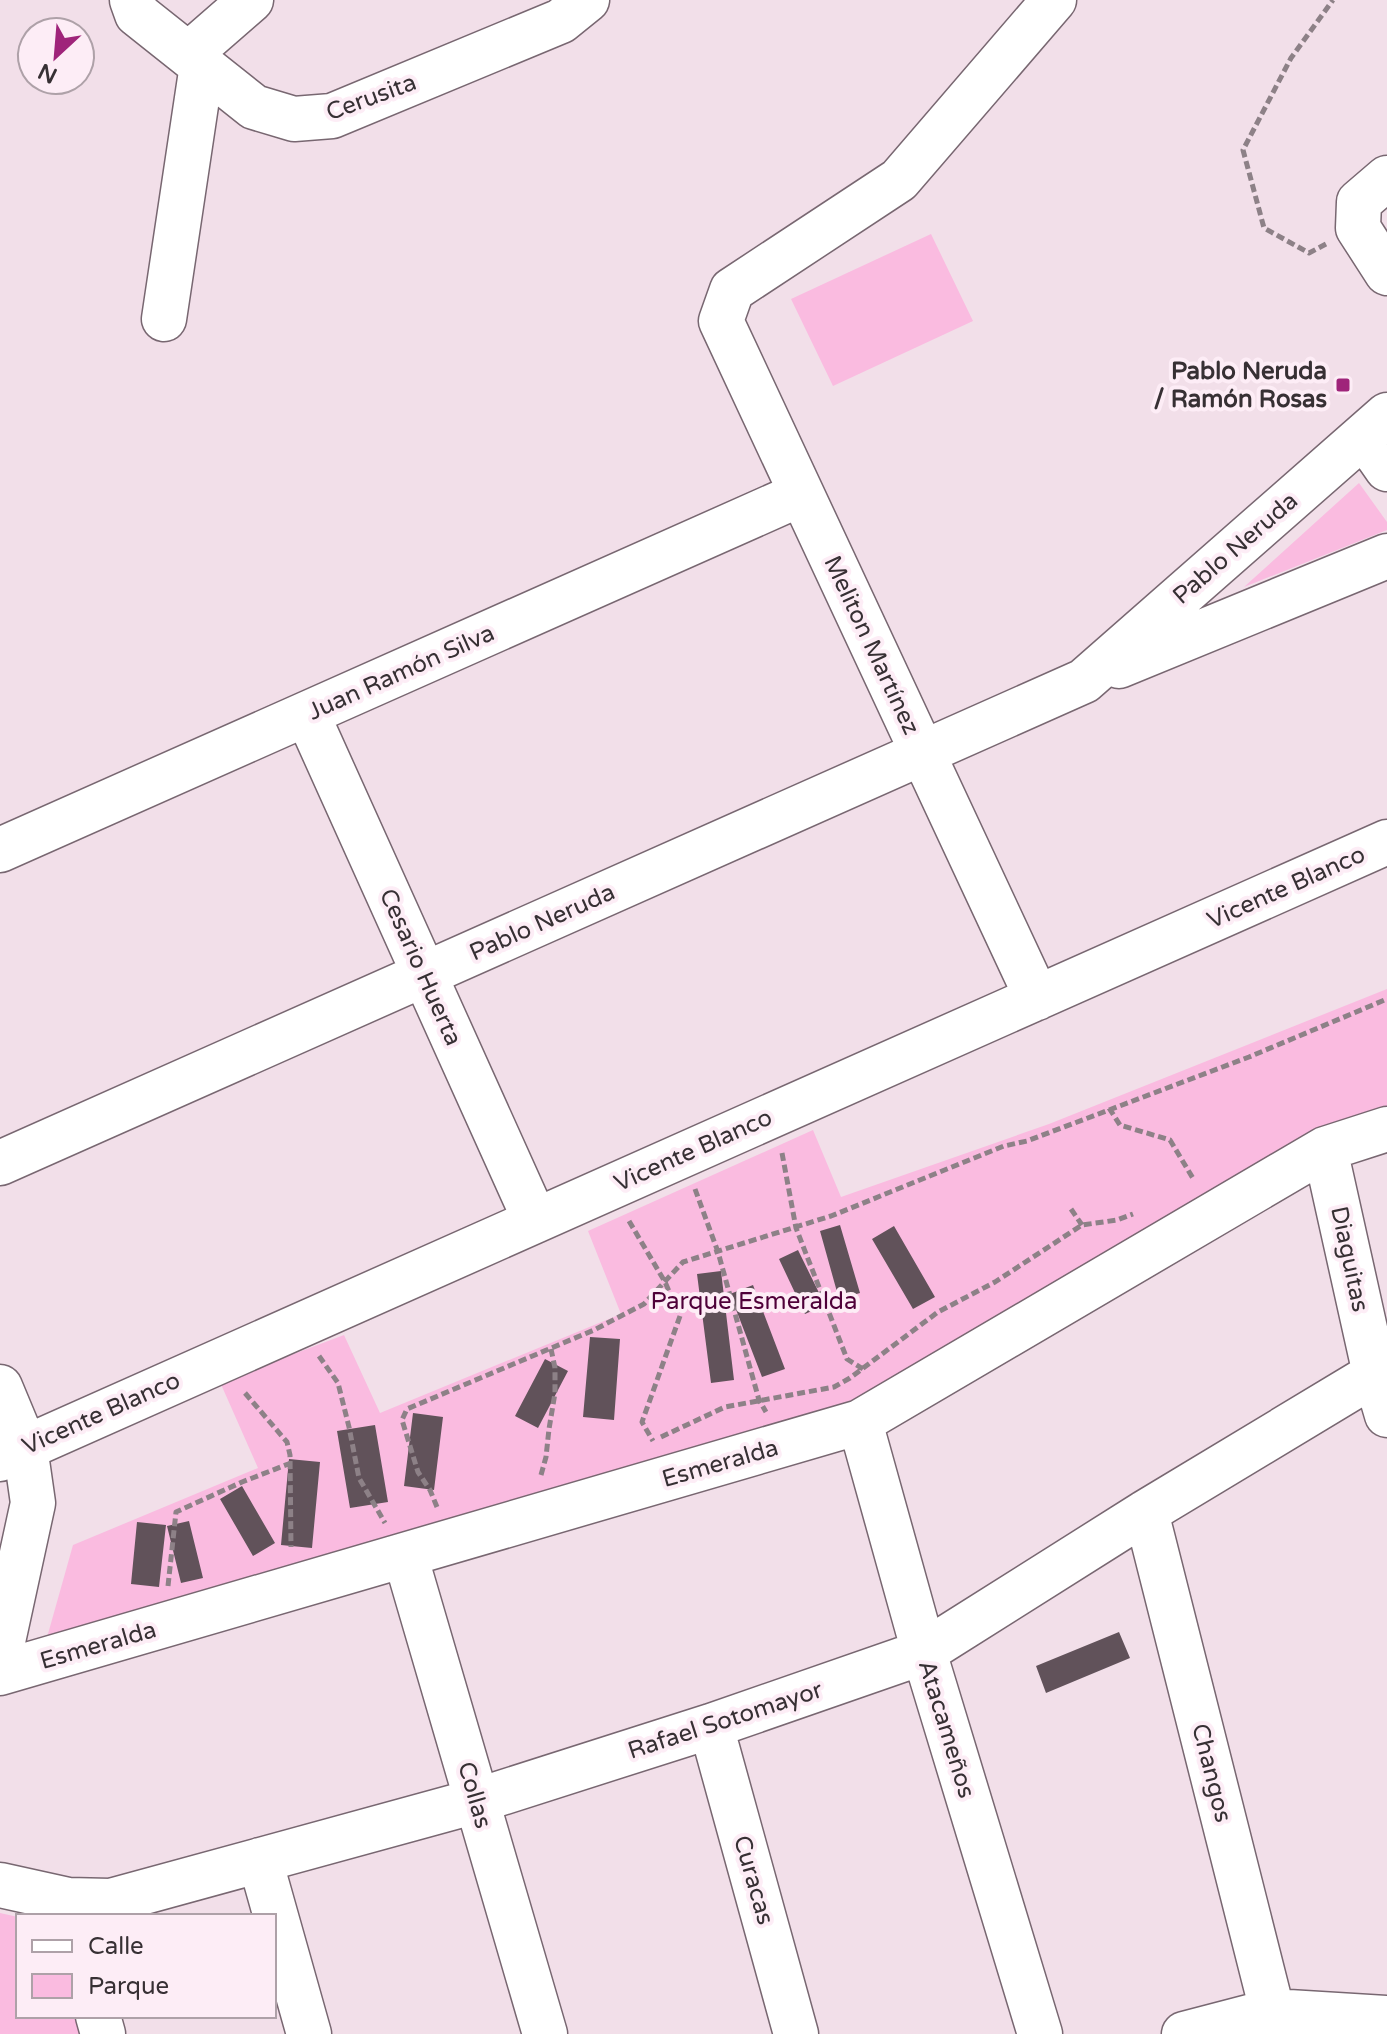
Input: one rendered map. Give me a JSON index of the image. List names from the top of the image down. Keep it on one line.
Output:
{"streets":{"street":["Cerusita","Pablo Neruda","Meliton Martínez","Juan Ramón Silva","Vicente Blanco","Cesario Huerta","Diaguitas","Esmeralda","Rafael Sotomayor","Atacameños","Changos","Collas","Curacas"]},"crossings":[["Pablo Neruda","Meliton Martínez"],["Pablo Neruda","Cesario Huerta"],["Meliton Martínez","Juan Ramón Silva"],["Meliton Martínez","Vicente Blanco"],["Juan Ramón Silva","Cesario Huerta"],["Vicente Blanco","Cesario Huerta"],["Diaguitas","Esmeralda"],["Diaguitas","Rafael Sotomayor"],["Esmeralda","Atacameños"],["Esmeralda","Collas"],["Rafael Sotomayor","Atacameños"],["Rafael Sotomayor","Changos"],["Rafael Sotomayor","Collas"],["Rafael Sotomayor","Curacas"]],"parks":["Parque Esmeralda"],"places":{"transit":["Pablo Neruda / Ramón Rosas"]},"legend":["Calle","Parque"],"north":"bottom left"}
